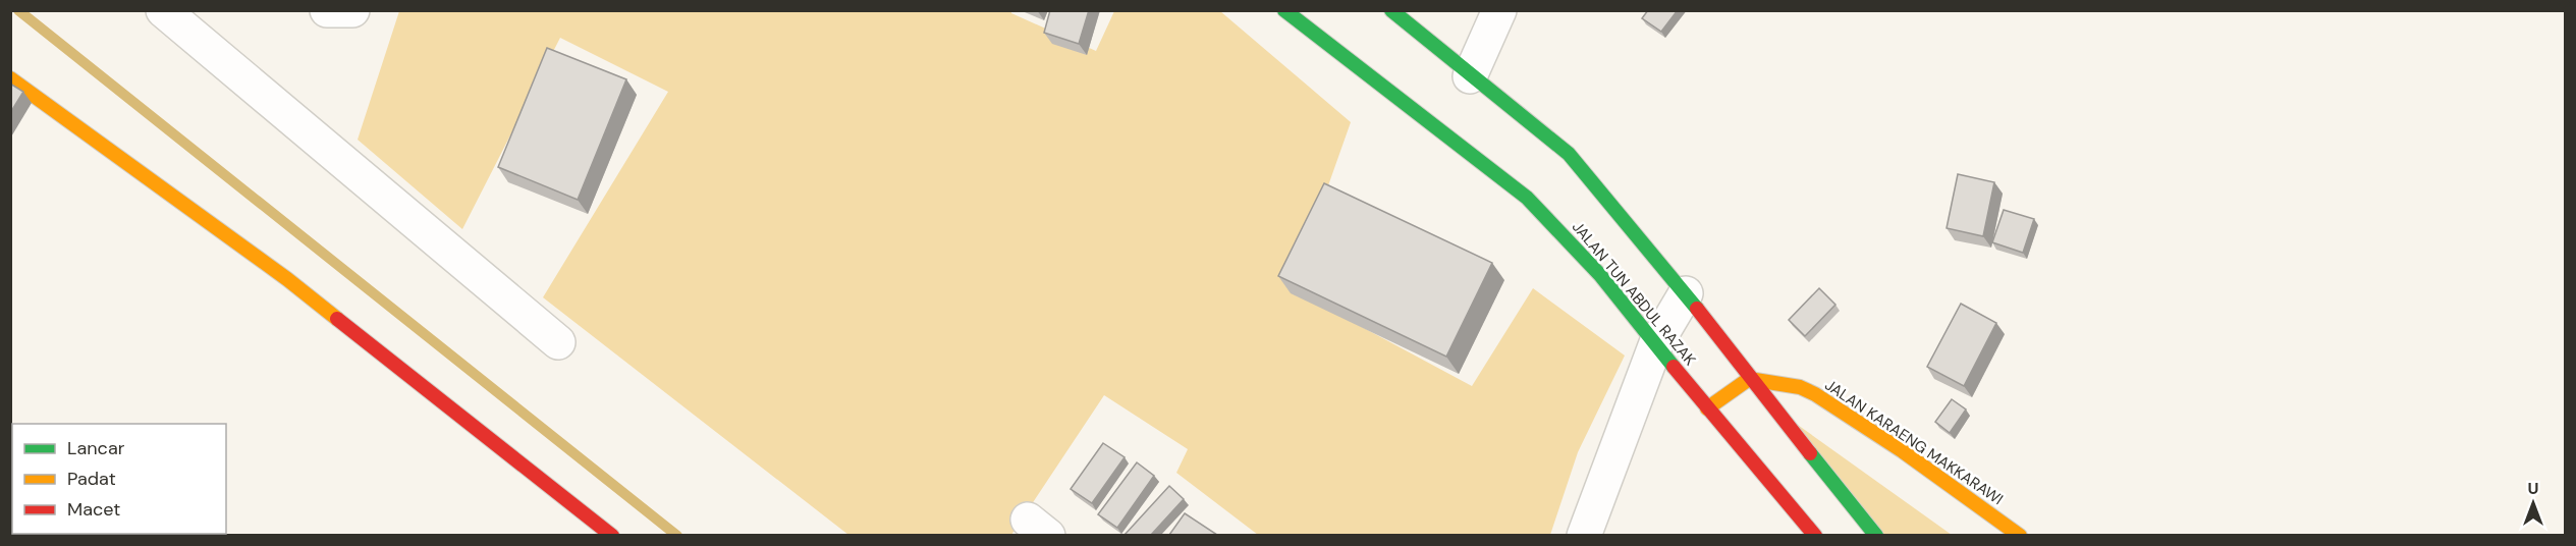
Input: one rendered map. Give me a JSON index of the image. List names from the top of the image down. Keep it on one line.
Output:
{"streets":{"main road":["JALAN TUN ABDUL RAZAK","JALAN KARAENG MAKKARAWI"]},"legend":["Lancar","Padat","Macet"],"north":"top"}
